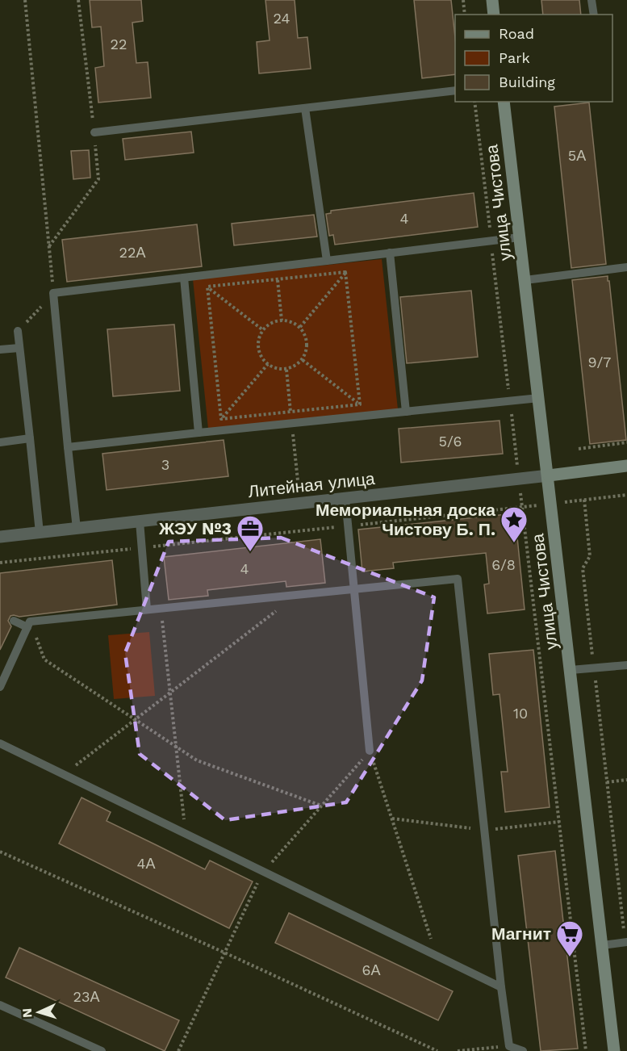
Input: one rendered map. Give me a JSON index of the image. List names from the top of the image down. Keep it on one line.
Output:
{"streets":{"street":["улица Чистова","Литейная улица"]},"crossings":[["улица Чистова","Литейная улица"]],"places":{"place":["Мемориальная доска Чистову Б. П."],"office":["ЖЭУ №3"],"supermarket":["Магнит"]},"house_numbers":["24","22","5А","4","22А","9/7","5/6","3","6/8","4","10","4А","6А","23А"],"legend":["Road","Park","Building"],"north":"left"}
